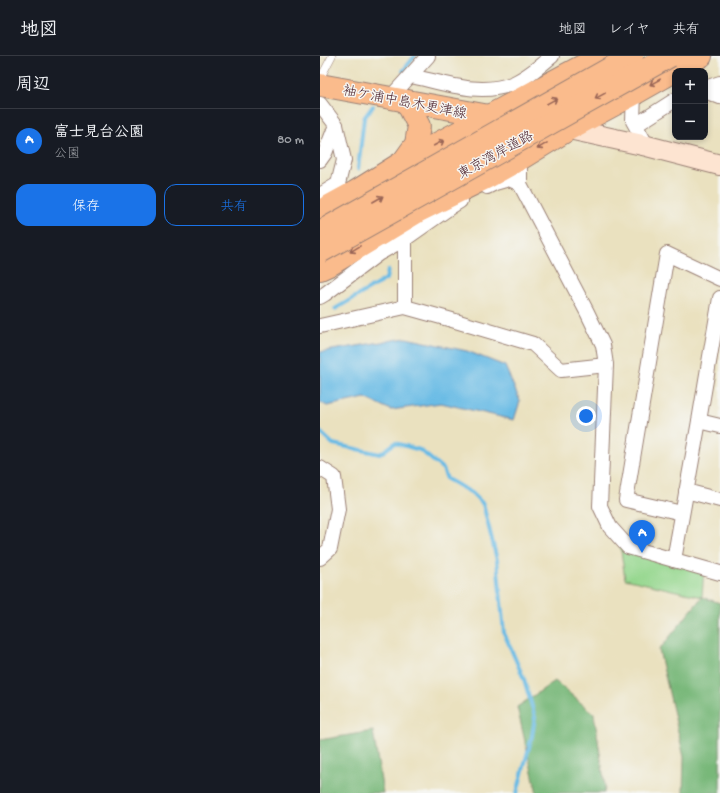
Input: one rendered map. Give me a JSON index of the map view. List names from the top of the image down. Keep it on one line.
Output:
{"streets":{"main road":["袖ケ浦中島木更津線","東京湾岸道路"]},"page":{"header":"地図","nav":["地図","レイヤ","共有"],"heading":"周辺","map_buttons":["+","−"],"list":[{"mark":"A","name":"富士見台公園","note":"公園","value":"80 m"}],"buttons":["保存","共有"],"pins":"A"}}
